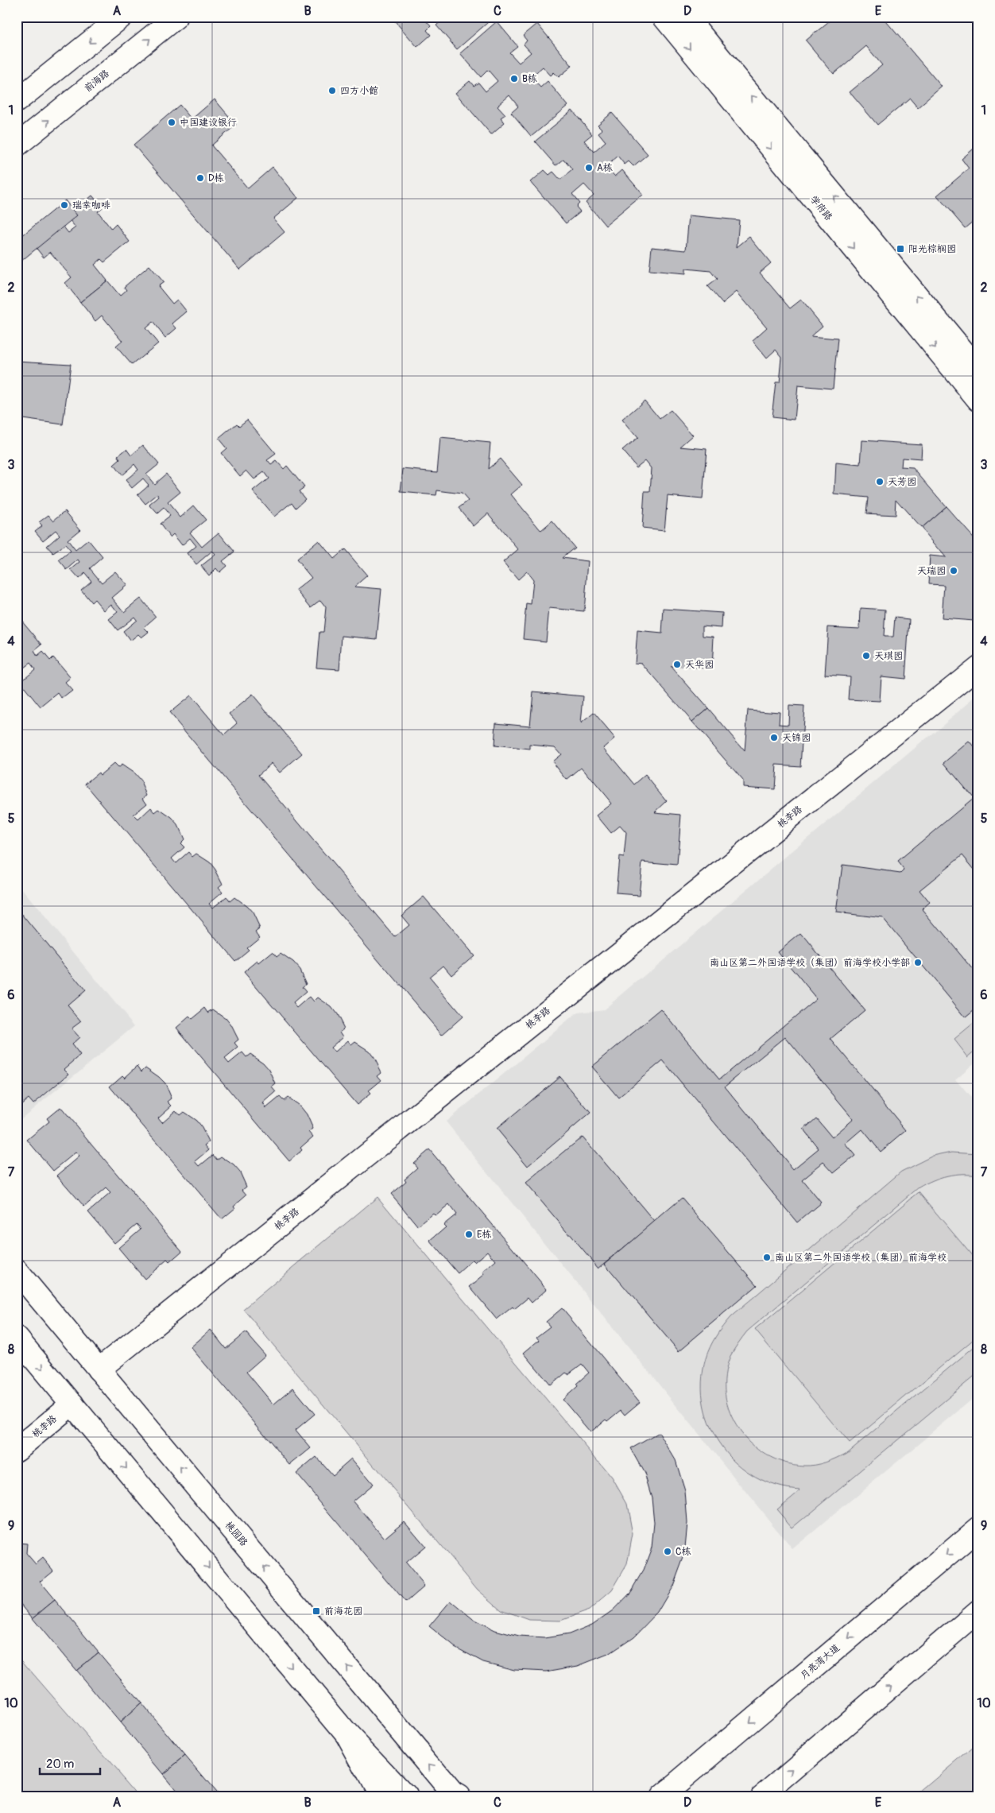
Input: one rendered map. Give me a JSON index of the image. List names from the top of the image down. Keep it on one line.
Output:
{"streets":{"main road":["前海路","学府路","桃李路","桃园路","月亮湾大道"]},"crossings":[["桃李路","桃园路"]],"places":{"other":["B栋","四方小館","中国建设银行","A栋","D栋","瑞幸咖啡","天芳园","天瑞园","天琪园","天华园","天锦园","南山区第二外国语学校（集团）前海学校小学部","E栋","南山区第二外国语学校（集团）前海学校","C栋"],"transit":["阳光棕榈园","前海花园"]},"scale_bar":"20 m","grid":{"columns":["A","B","C","D","E"],"rows":["1","2","3","4","5","6","7","8","9","10"]}}
